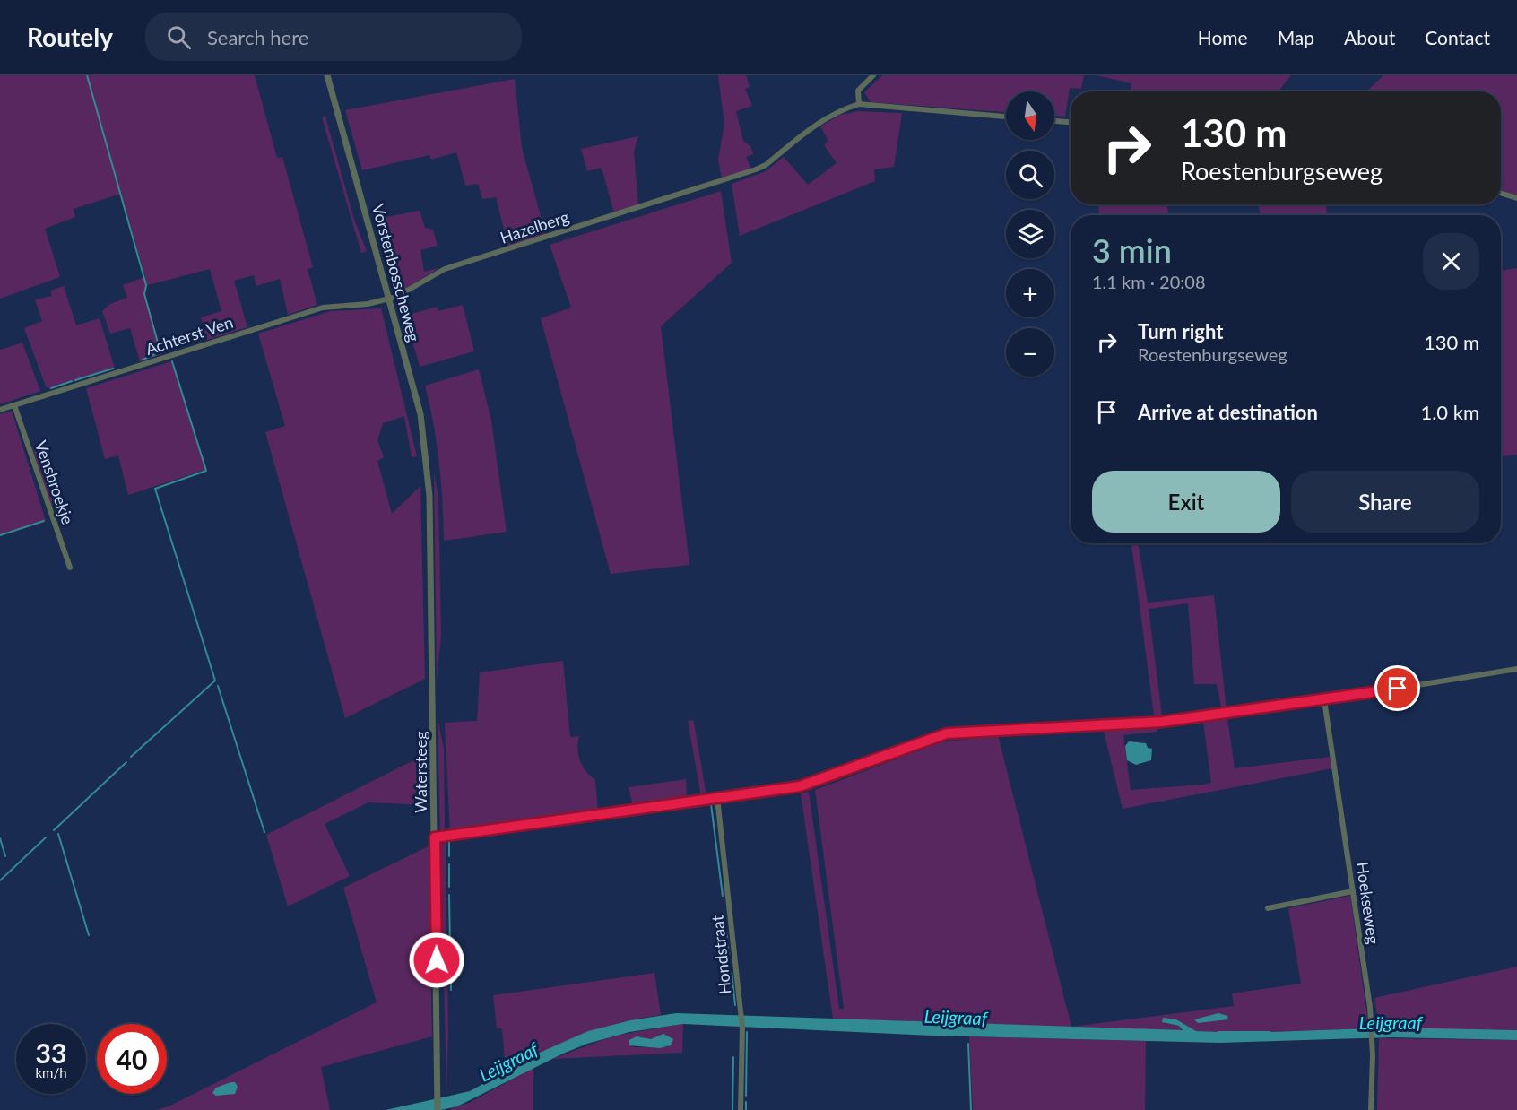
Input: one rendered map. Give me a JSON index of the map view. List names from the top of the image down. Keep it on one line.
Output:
{"streets":{"street":["Hazelberg","Vorstenbosscheweg","Achterst Ven","Vensbroekje","Watersteeg","Hoekseweg","Hondstraat"]},"crossings":[["Hazelberg","Vorstenbosscheweg"],["Hazelberg","Achterst Ven"],["Vorstenbosscheweg","Achterst Ven"],["Vorstenbosscheweg","Watersteeg"],["Achterst Ven","Vensbroekje"]],"water":["Leijgraaf"],"north":"bottom","page":{"header":"Routely","search":"Search here","nav":["Home","Map","About","Contact"],"map_buttons":["+","−"],"turn":["130 m","Roestenburgseweg"],"heading":["3 min","1.1 km · 20:08"],"list":[{"name":"Turn right","note":"Roestenburgseweg","value":"130 m"},{"name":"Arrive at destination","value":"1.0 km"}],"buttons":["Exit","Share"],"speed":"33 km/h","limit":"40"}}
